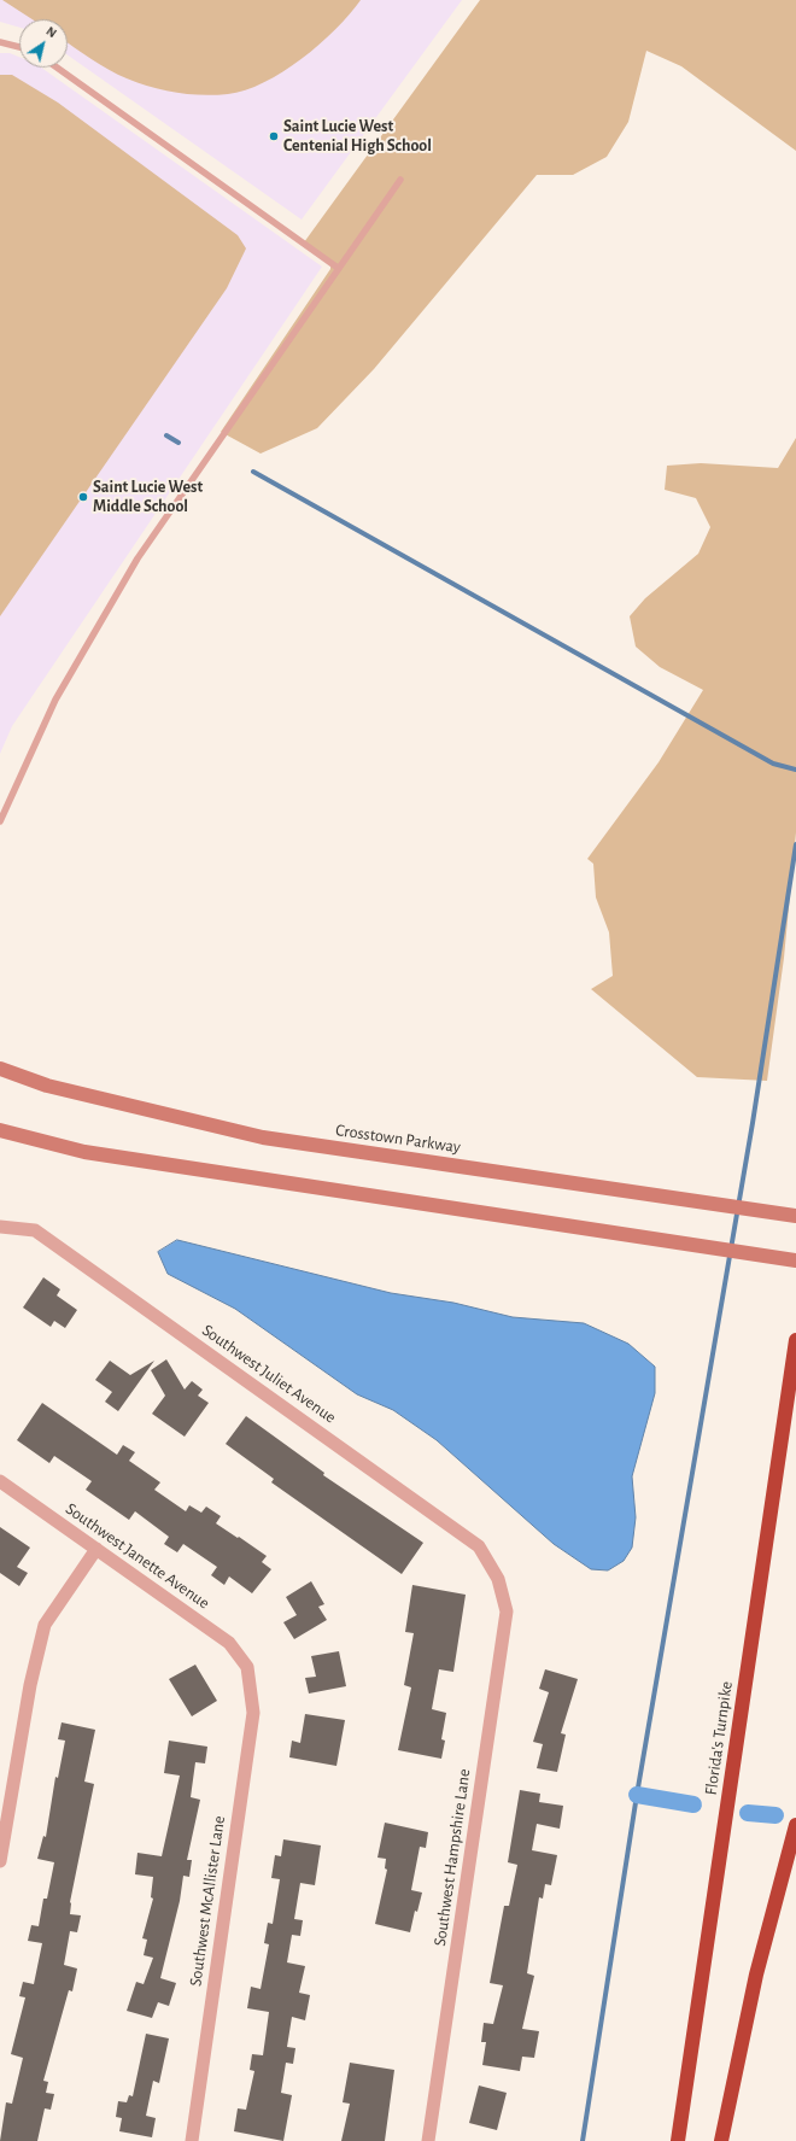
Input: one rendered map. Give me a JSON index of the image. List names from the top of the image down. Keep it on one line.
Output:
{"streets":{"highway":["Florida's Turnpike"],"main road":["Crosstown Parkway"],"street":["Southwest Juliet Avenue","Southwest Janette Avenue","Southwest Hampshire Lane","Southwest McAllister Lane"]},"crossings":[["Southwest Juliet Avenue","Southwest Hampshire Lane"],["Southwest Janette Avenue","Southwest McAllister Lane"]],"places":["Saint Lucie West Centenial High School","Saint Lucie West Middle School"],"north":"top right"}
